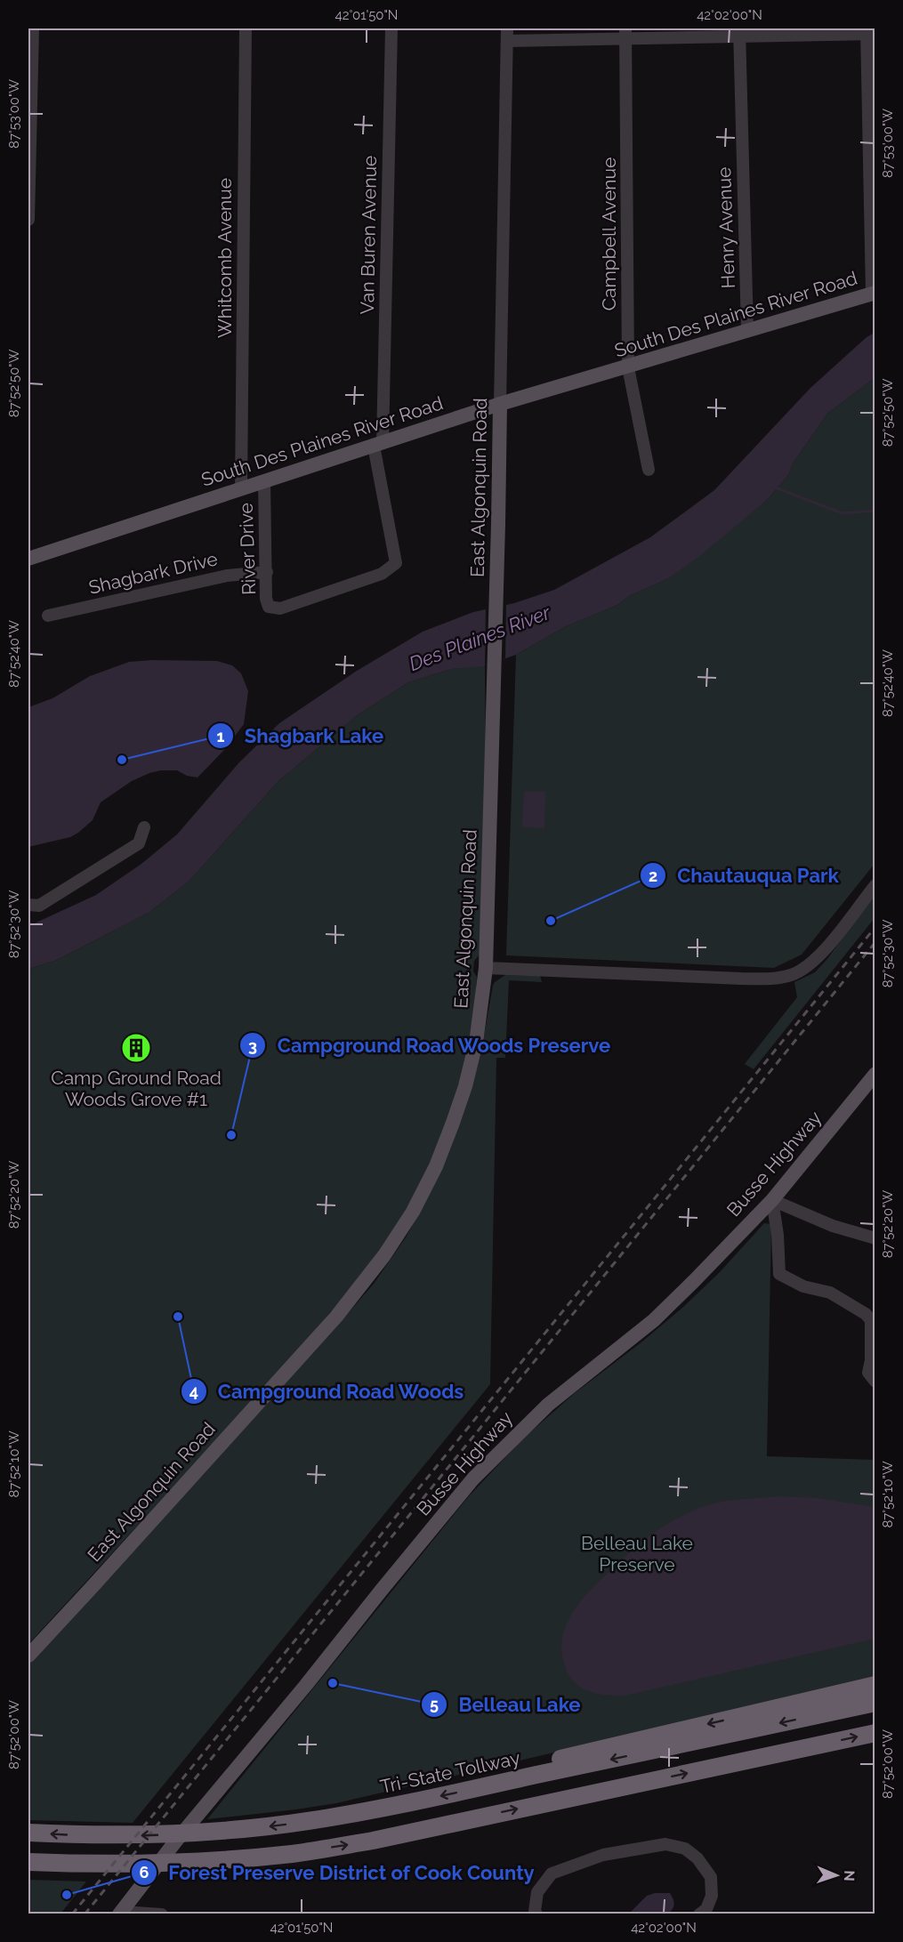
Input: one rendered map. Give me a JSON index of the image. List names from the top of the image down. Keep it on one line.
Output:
{"streets":{"highway":["Tri-State Tollway"],"main road":["South Des Plaines River Road","East Algonquin Road","Busse Highway"],"street":["Henry Avenue","Campbell Avenue","Van Buren Avenue","Whitcomb Avenue","River Drive","Shagbark Drive"]},"crossings":[["Henry Avenue","South Des Plaines River Road"],["Campbell Avenue","South Des Plaines River Road"],["Van Buren Avenue","South Des Plaines River Road"],["Van Buren Avenue","River Drive"],["Whitcomb Avenue","South Des Plaines River Road"],["South Des Plaines River Road","East Algonquin Road"],["South Des Plaines River Road","River Drive"],["River Drive","Shagbark Drive"]],"water":["Des Plaines River"],"parks":["Belleau Lake Preserve"],"places":{"other":["Shagbark Lake","Chautauqua Park","Campground Road Woods Preserve","Campground Road Woods","Belleau Lake","Forest Preserve District of Cook County"],"building":["Camp Ground Road Woods Grove #1"]},"north":"right","coordinates":["42°01'50\"N","42°02'00\"N","87°53'00\"W","87°52'50\"W","87°52'40\"W","87°52'30\"W","87°52'20\"W","87°52'10\"W","87°52'00\"W"]}
